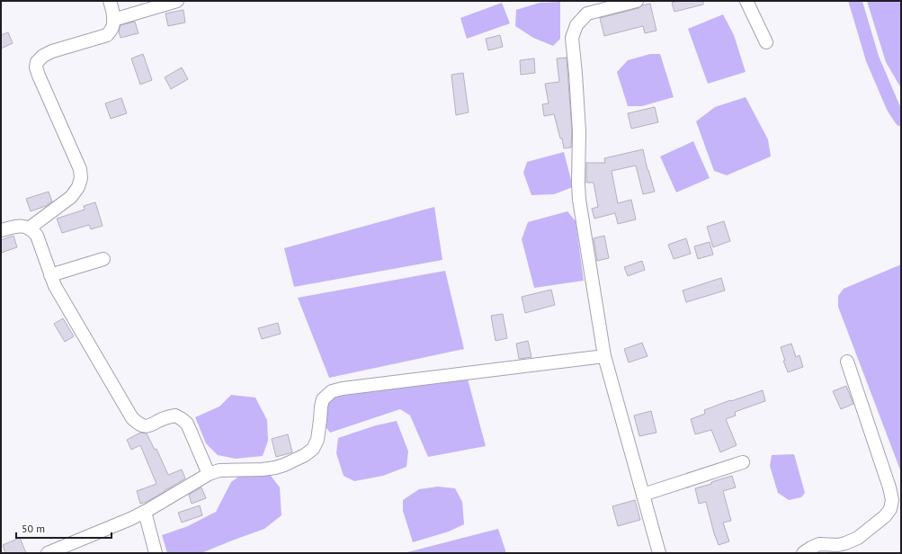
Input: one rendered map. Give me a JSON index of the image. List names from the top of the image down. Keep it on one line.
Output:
{"scale_bar":"50 m"}
